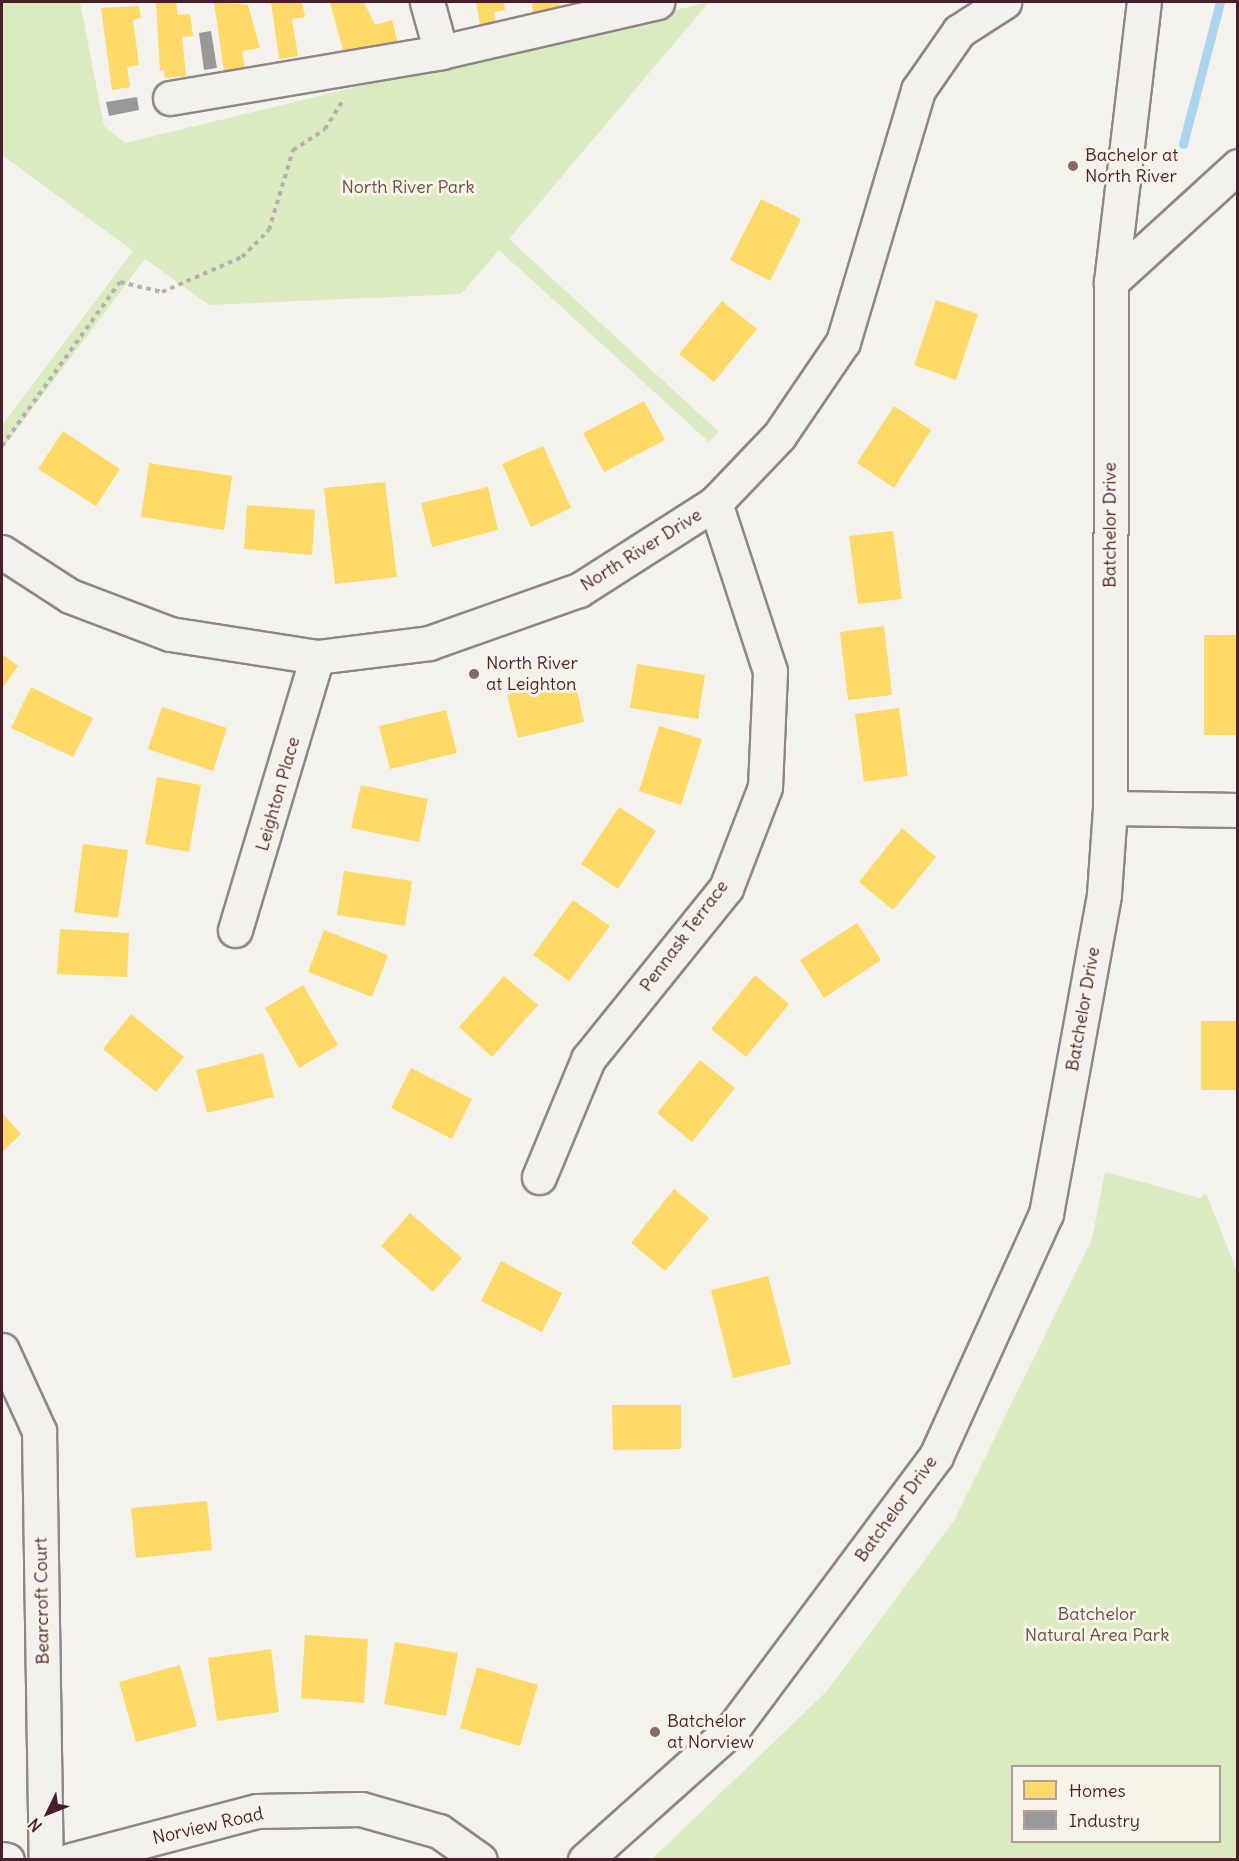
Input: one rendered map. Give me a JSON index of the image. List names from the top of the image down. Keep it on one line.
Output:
{"streets":{"street":["Batchelor Drive","North River Drive","Leighton Place","Pennask Terrace","Bearcroft Court","Norview Road"]},"crossings":[["North River Drive","Leighton Place"],["North River Drive","Pennask Terrace"]],"parks":["North River Park","Batchelor Natural Area Park"],"places":["Bachelor at North River","North River at Leighton","Batchelor at Norview"],"legend":["Homes","Industry"],"north":"bottom left"}
